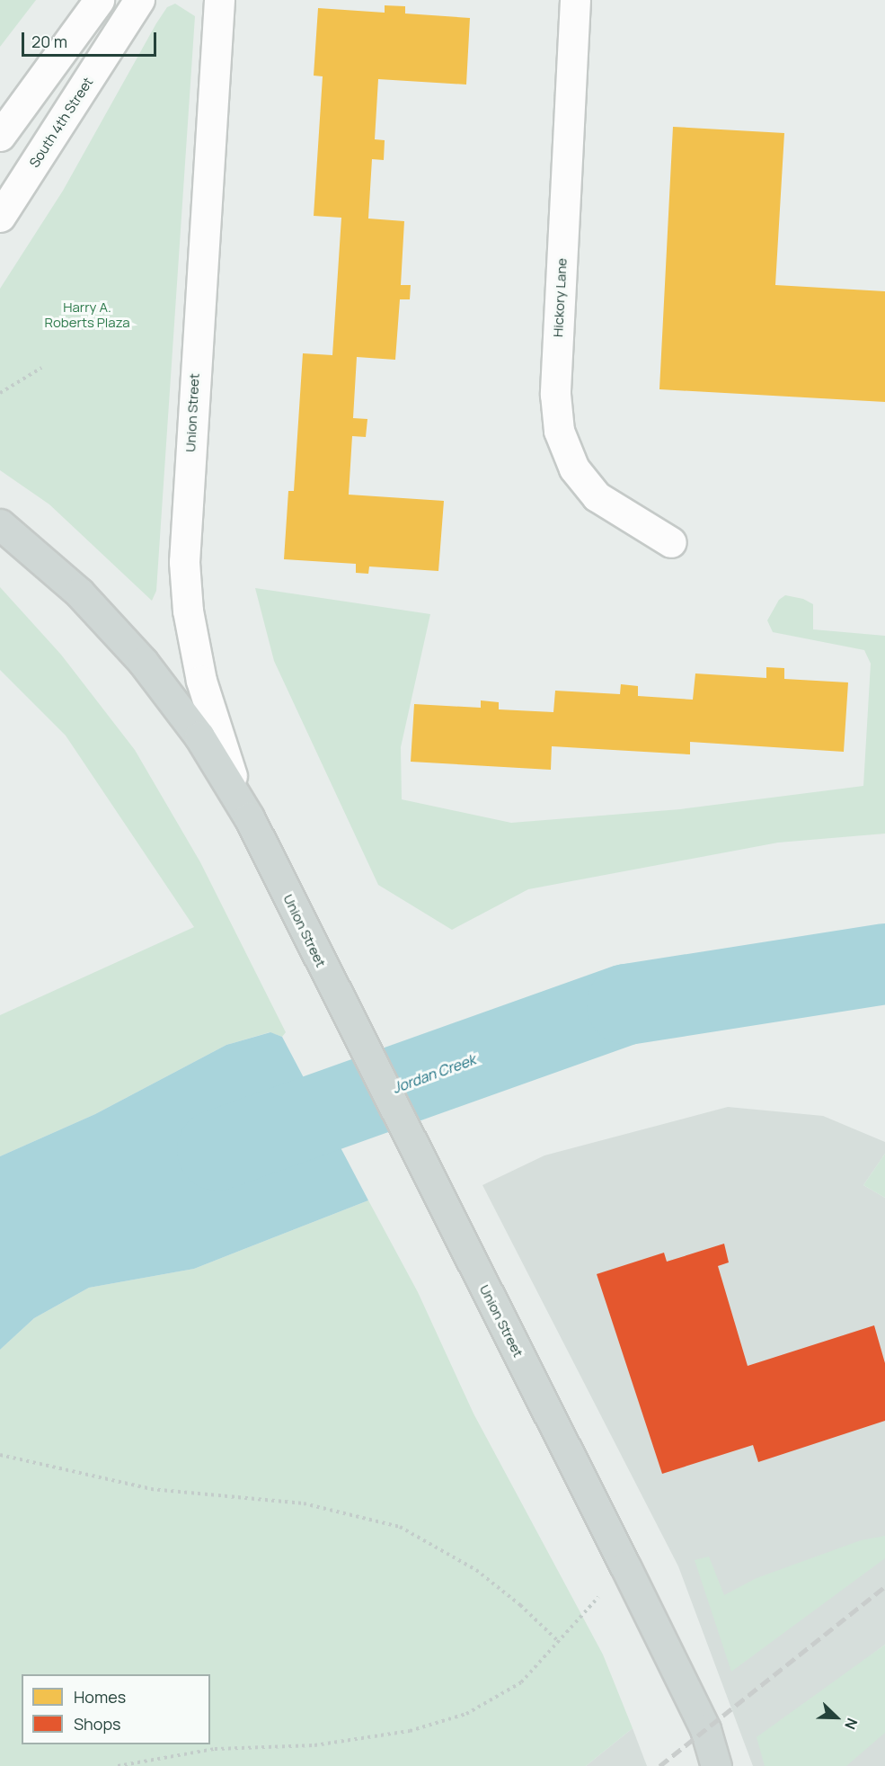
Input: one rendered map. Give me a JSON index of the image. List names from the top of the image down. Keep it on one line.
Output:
{"streets":{"main road":["Union Street"],"street":["South 4th Street","Hickory Lane"]},"water":["Jordan Creek"],"parks":["Harry A. Roberts Plaza"],"legend":["Homes","Shops"],"scale_bar":"20 m","north":"bottom right"}
